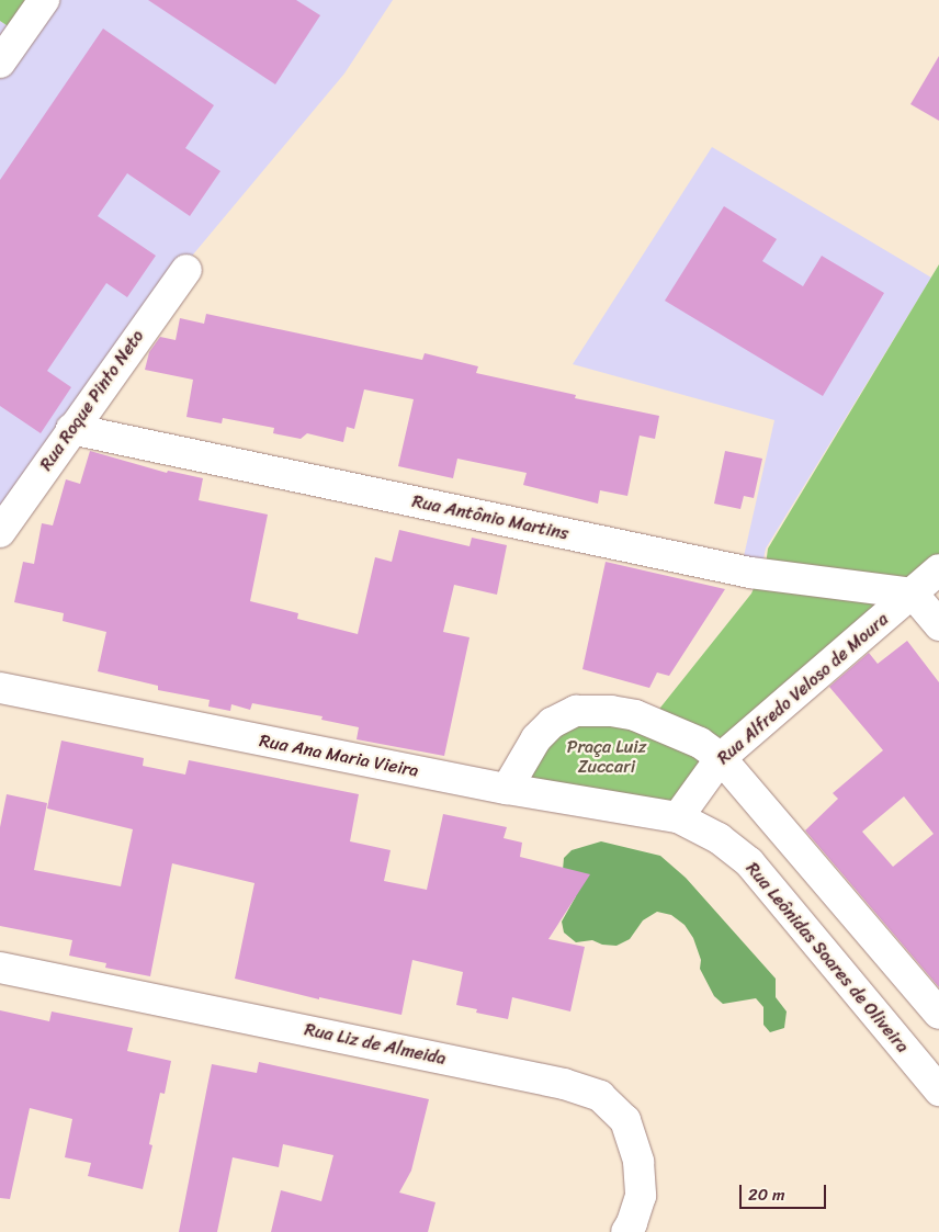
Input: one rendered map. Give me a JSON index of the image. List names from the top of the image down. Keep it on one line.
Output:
{"streets":{"street":["Rua Roque Pinto Neto","Rua Antônio Martins","Rua Alfredo Veloso de Moura","Rua Ana Maria Vieira","Rua Leônidas Soares de Oliveira","Rua Liz de Almeida"]},"crossings":[["Rua Roque Pinto Neto","Rua Antônio Martins"],["Rua Antônio Martins","Rua Alfredo Veloso de Moura"],["Rua Alfredo Veloso de Moura","Rua Ana Maria Vieira"],["Rua Alfredo Veloso de Moura","Rua Leônidas Soares de Oliveira"],["Rua Ana Maria Vieira","Rua Leônidas Soares de Oliveira"]],"parks":["Praça Luiz Zuccari"],"scale_bar":"20 m"}
